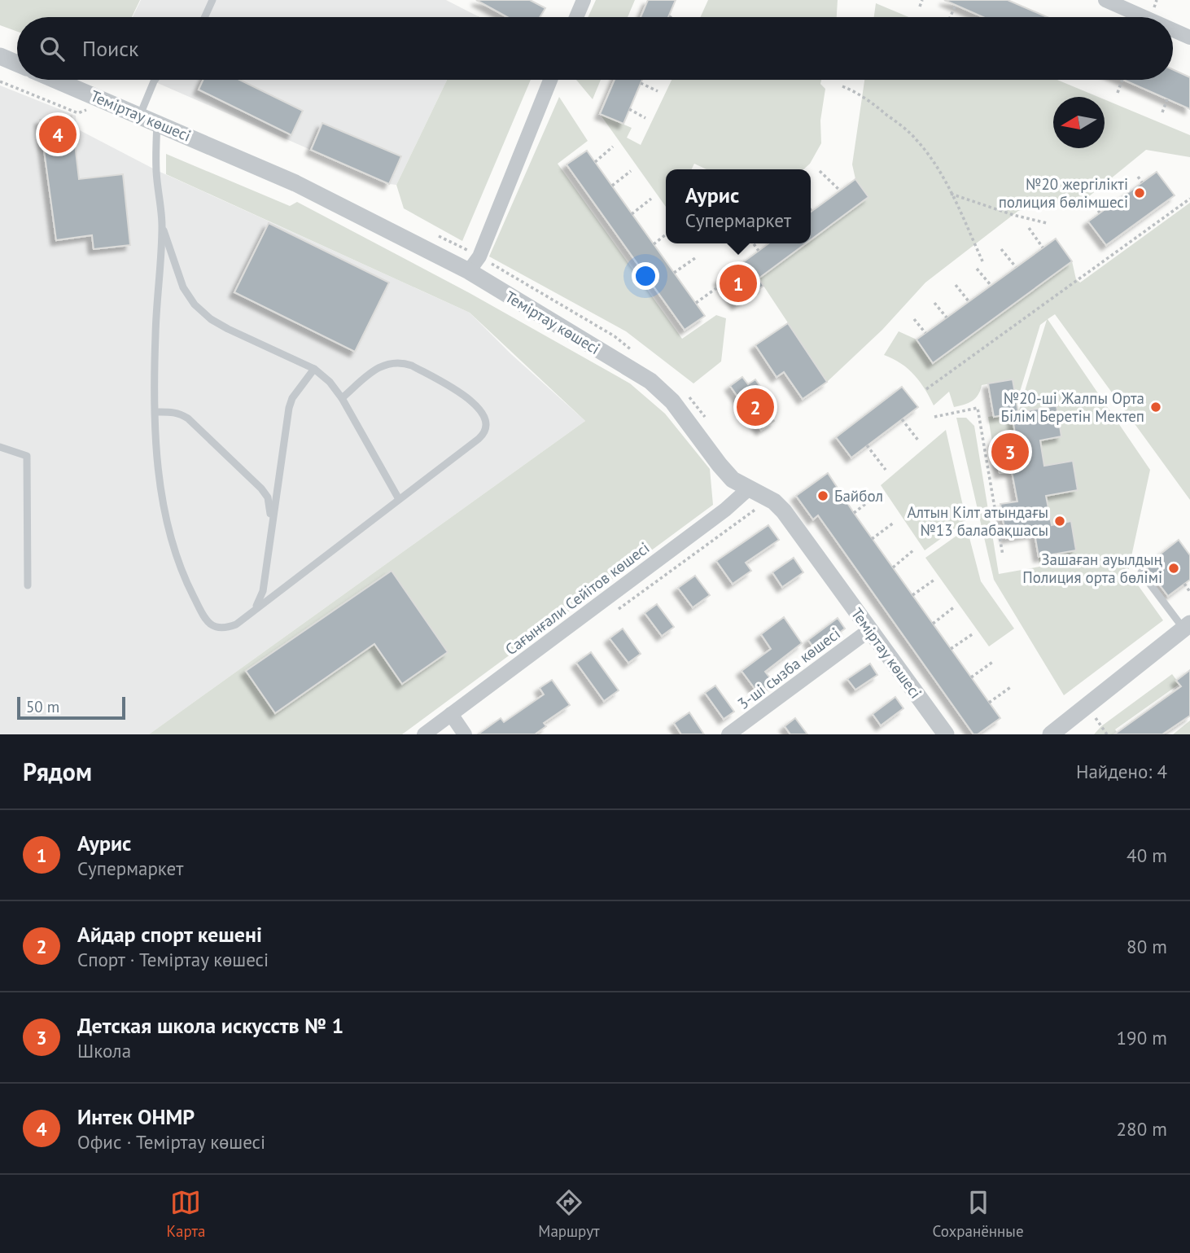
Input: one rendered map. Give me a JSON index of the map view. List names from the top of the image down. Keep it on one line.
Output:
{"streets":{"street":["Теміртау көшесі","Сағынғали Сейітов көшесі","3-ші сызба көшесі"]},"crossings":[["Теміртау көшесі","Сағынғали Сейітов көшесі"],["Теміртау көшесі","3-ші сызба көшесі"]],"places":["№20 жергілікті полиция бөлімшесі","№20-ші Жалпы Орта Білім Беретін Мектеп","Байбол","Алтын Кілт атындағы №13 балабақшасы","Зашаған ауылдың Полиция орта бөлімі"],"scale_bar":"50 m","north":"left","page":{"search":"Поиск","pins":["4","1","2","3"],"popup":["Аурис","Супермаркет"],"scale":"50 m","heading":["Рядом","Найдено: 4"],"list":[{"mark":"1","name":"Аурис","note":"Супермаркет","value":"40 m"},{"mark":"2","name":"Айдар спорт кешені","note":"Спорт · Теміртау көшесі","value":"80 m"},{"mark":"3","name":"Детская школа искусств № 1","note":"Школа","value":"190 m"},{"mark":"4","name":"Интек ОНМР","note":"Офис · Теміртау көшесі","value":"280 m"}],"nav":["Карта","Маршрут","Сохранённые"]}}
